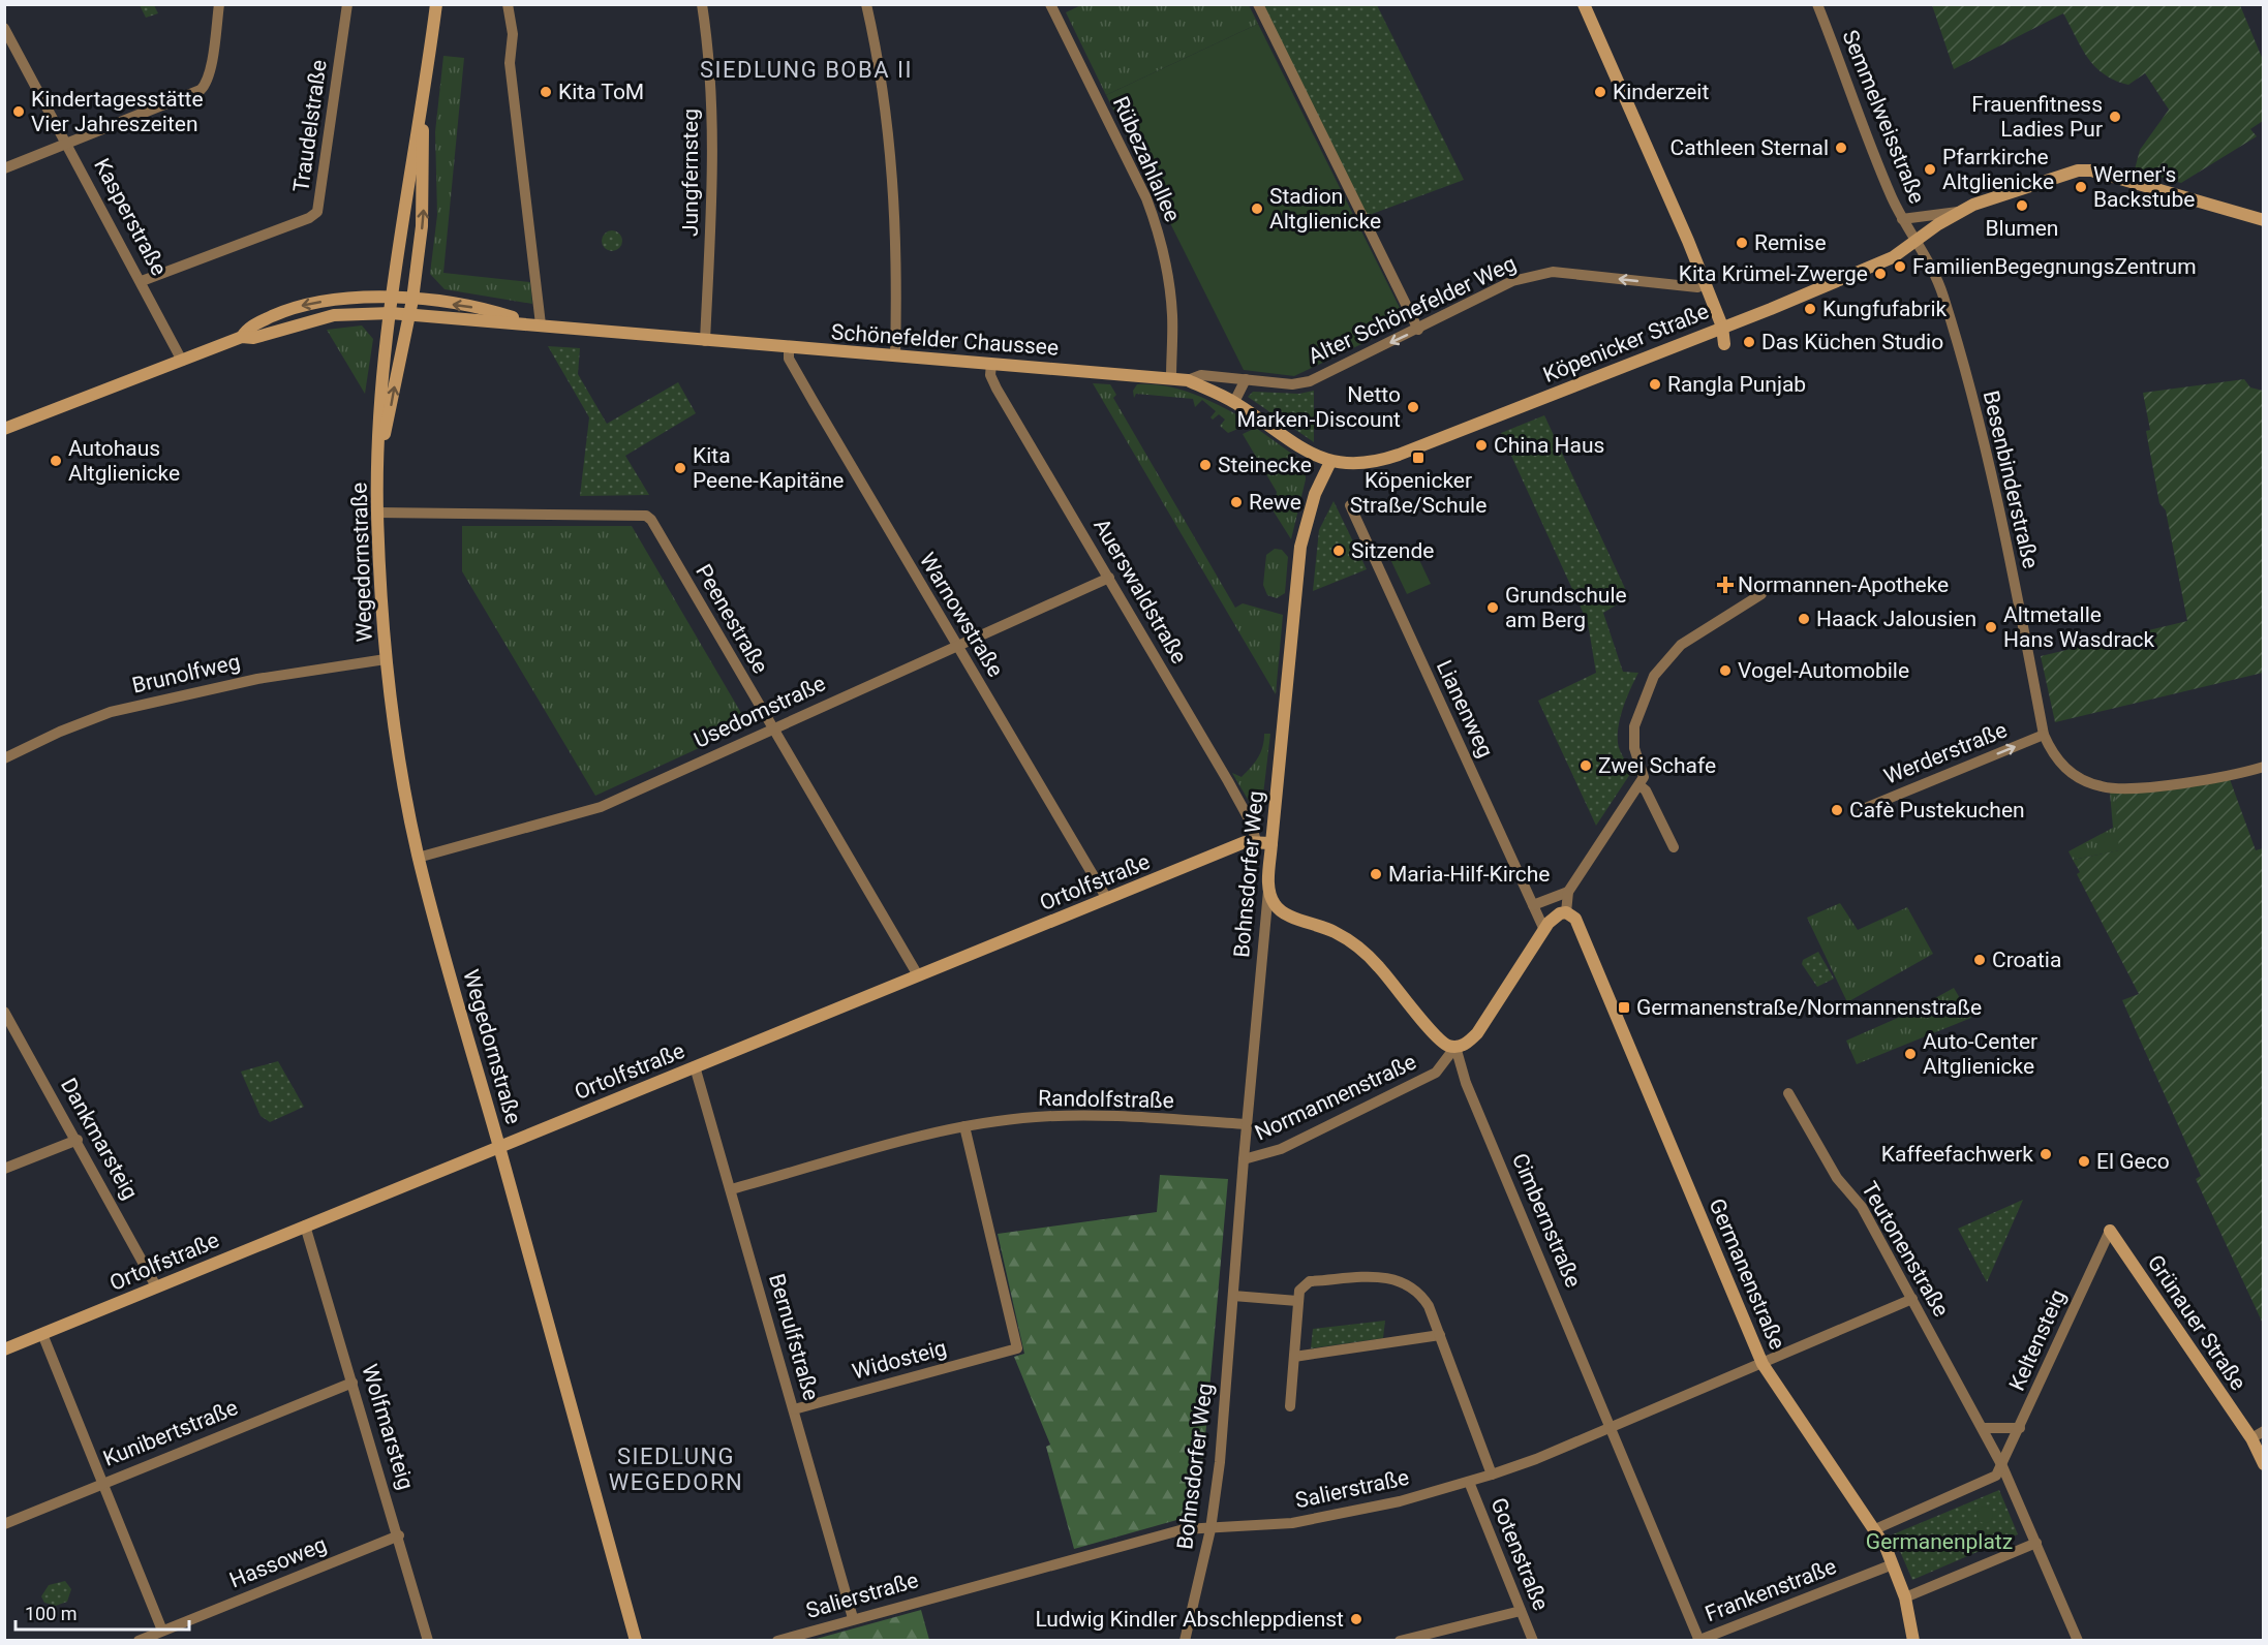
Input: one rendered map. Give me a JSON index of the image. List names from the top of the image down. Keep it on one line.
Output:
{"streets":{"street":["Semmelweisstraße","Traudelstraße","Rübezahlallee","Jungfernsteg","Kasperstraße","Alter Schönefelder Weg","Schönefelder Chaussee","Köpenicker Straße","Besenbinderstraße","Wegedornstraße","Auerswaldstraße","Warnowstraße","Peenestraße","Brunolfweg","Lianenweg","Usedomstraße","Werderstraße","Bohnsdorfer Weg","Ortolfstraße","Normannenstraße","Randolfstraße","Dankmarsteig","Cimbernstraße","Teutonenstraße","Germanenstraße","Grünauer Straße","Bernulfstraße","Keltensteig","Widosteig","Wolfmarsteig","Kunibertstraße","Salierstraße","Gotenstraße","Hassoweg","Frankenstraße"]},"crossings":[["Semmelweisstraße","Köpenicker Straße"],["Semmelweisstraße","Besenbinderstraße"],["Traudelstraße","Kasperstraße"],["Rübezahlallee","Schönefelder Chaussee"],["Jungfernsteg","Schönefelder Chaussee"],["Kasperstraße","Schönefelder Chaussee"],["Alter Schönefelder Weg","Schönefelder Chaussee"],["Schönefelder Chaussee","Köpenicker Straße"],["Schönefelder Chaussee","Wegedornstraße"],["Schönefelder Chaussee","Auerswaldstraße"],["Schönefelder Chaussee","Warnowstraße"],["Schönefelder Chaussee","Bohnsdorfer Weg"],["Köpenicker Straße","Besenbinderstraße"],["Köpenicker Straße","Bohnsdorfer Weg"],["Besenbinderstraße","Werderstraße"],["Wegedornstraße","Peenestraße"],["Wegedornstraße","Brunolfweg"],["Wegedornstraße","Usedomstraße"],["Wegedornstraße","Ortolfstraße"],["Auerswaldstraße","Usedomstraße"],["Auerswaldstraße","Ortolfstraße"],["Warnowstraße","Usedomstraße"],["Warnowstraße","Ortolfstraße"],["Peenestraße","Usedomstraße"],["Peenestraße","Ortolfstraße"],["Lianenweg","Normannenstraße"],["Bohnsdorfer Weg","Ortolfstraße"],["Bohnsdorfer Weg","Normannenstraße"],["Bohnsdorfer Weg","Randolfstraße"],["Bohnsdorfer Weg","Salierstraße"],["Ortolfstraße","Dankmarsteig"],["Ortolfstraße","Bernulfstraße"],["Ortolfstraße","Wolfmarsteig"],["Normannenstraße","Cimbernstraße"],["Normannenstraße","Germanenstraße"],["Randolfstraße","Bernulfstraße"],["Randolfstraße","Widosteig"],["Cimbernstraße","Salierstraße"],["Cimbernstraße","Frankenstraße"],["Teutonenstraße","Keltensteig"],["Teutonenstraße","Salierstraße"],["Germanenstraße","Salierstraße"],["Germanenstraße","Frankenstraße"],["Grünauer Straße","Keltensteig"],["Bernulfstraße","Widosteig"],["Bernulfstraße","Salierstraße"],["Wolfmarsteig","Kunibertstraße"],["Wolfmarsteig","Hassoweg"],["Salierstraße","Gotenstraße"]],"one_way":["Alter Schönefelder Weg","Werderstraße"],"districts":["SIEDLUNG BOBA II","SIEDLUNG WEGEDORN"],"parks":["Germanenplatz"],"places":{"other":["Kita ToM","Kinderzeit","Kindertagesstätte Vier Jahreszeiten","Frauenfitness Ladies Pur","Cathleen Sternal","Pfarrkirche Altglienicke","Werner's Backstube","Blumen","Stadion Altglienicke","Remise","FamilienBegegnungsZentrum","Kita Krümel-Zwerge","Kungfufabrik","Das Küchen Studio","Rangla Punjab","Netto Marken-Discount","China Haus","Autohaus Altglienicke","Steinecke","Kita Peene-Kapitäne","Rewe","Sitzende","Grundschule am Berg","Haack Jalousien","Altmetalle Hans Wasdrack","Vogel-Automobile","Zwei Schafe","Cafè Pustekuchen","Maria-Hilf-Kirche","Croatia","Auto-Center Altglienicke","Kaffeefachwerk","El Geco","Ludwig Kindler Abschleppdienst"],"transit":["Köpenicker Straße/Schule","Germanenstraße/Normannenstraße"],"health":["Normannen-Apotheke"]},"scale_bar":"100 m"}
